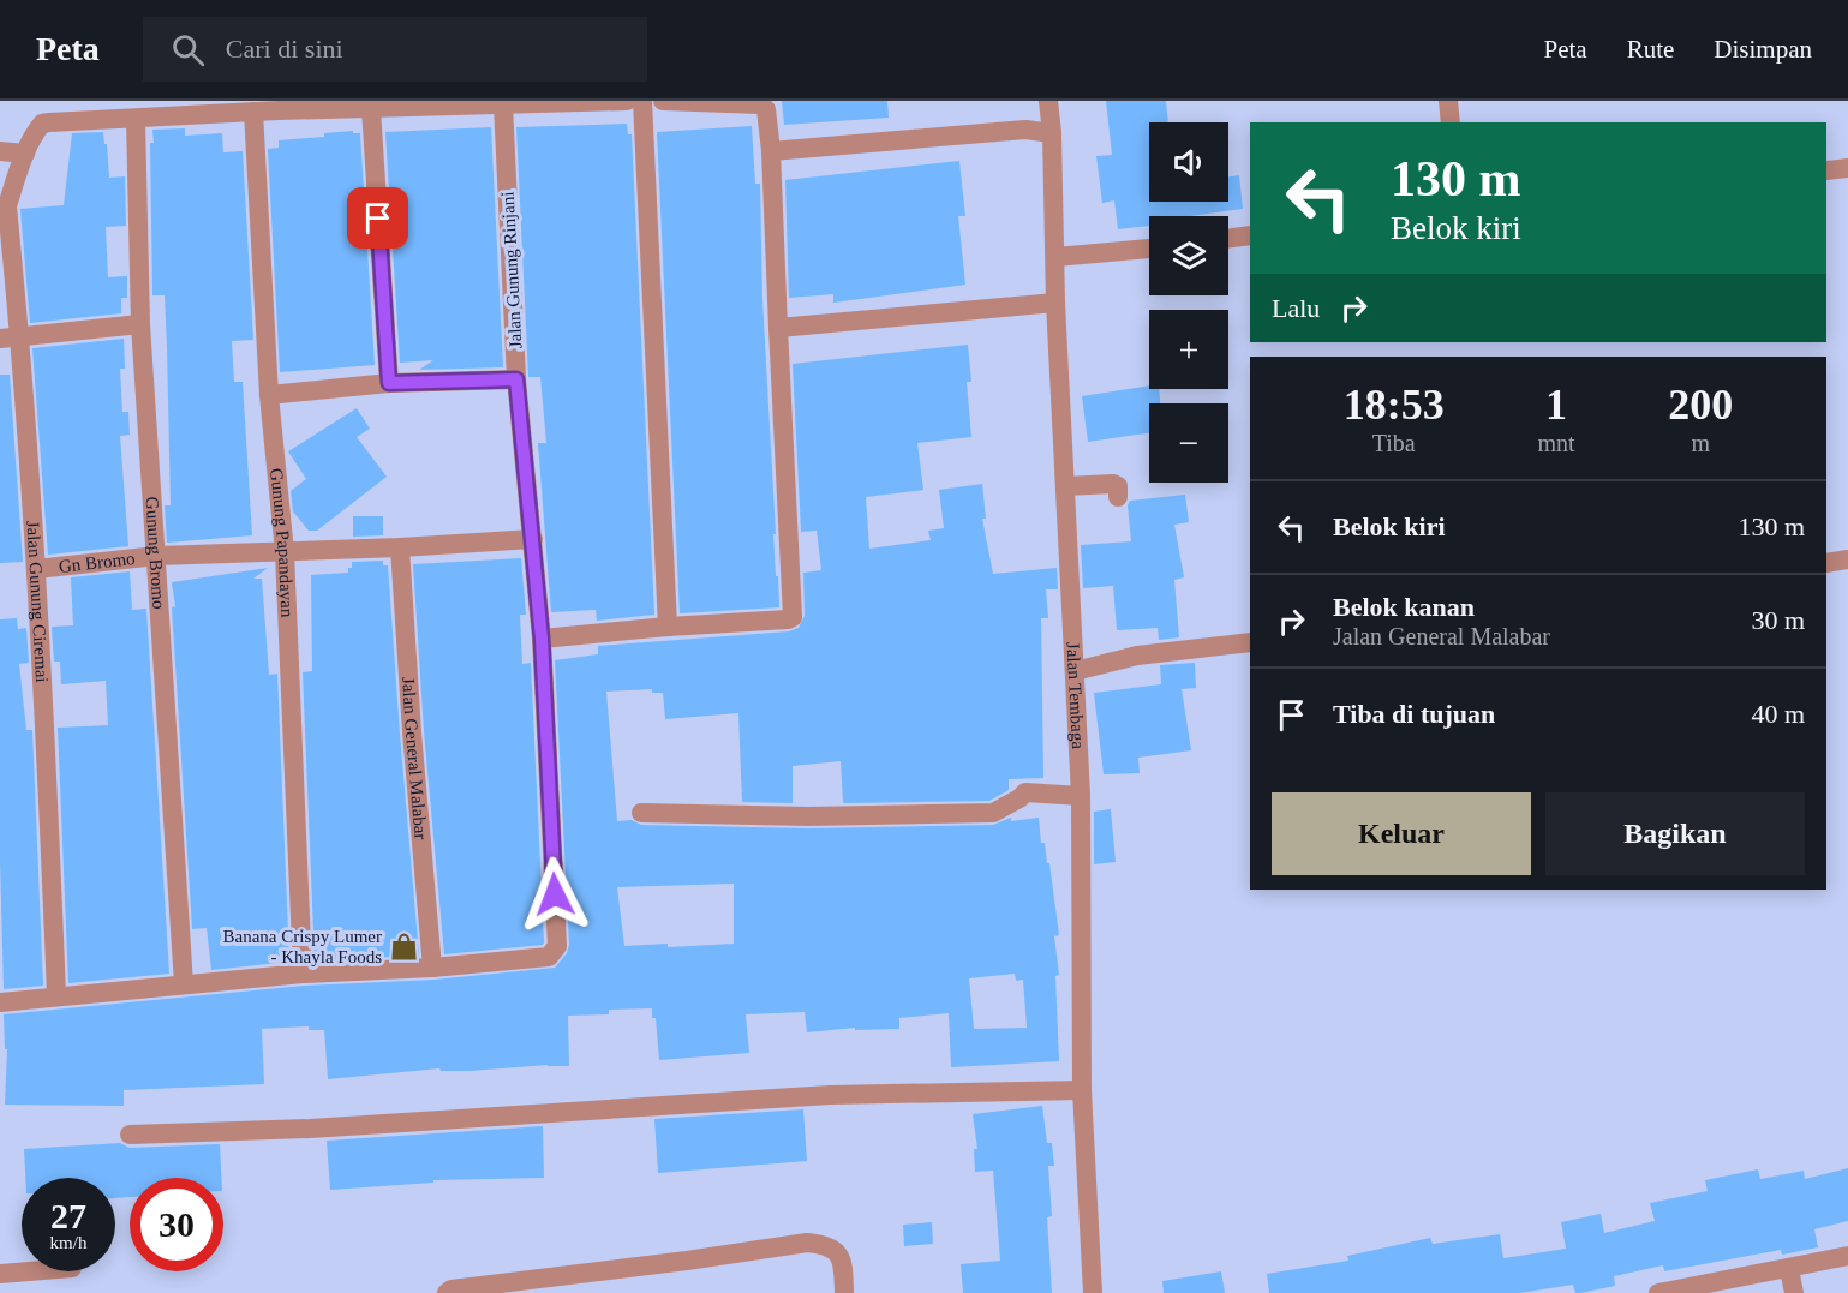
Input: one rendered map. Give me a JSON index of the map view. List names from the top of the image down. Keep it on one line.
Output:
{"streets":{"street":["Jalan Gunung Rinjani","Gunung Papandayan","Gunung Bromo","Gn Bromo","Jalan Gunung Ciremai","Jalan Tembaga","Jalan General Malabar"]},"crossings":[["Jalan Gunung Rinjani","Gn Bromo"],["Jalan Gunung Rinjani","Jalan General Malabar"],["Gunung Papandayan","Gn Bromo"],["Gunung Bromo","Gn Bromo"],["Gn Bromo","Jalan Gunung Ciremai"],["Gn Bromo","Jalan General Malabar"]],"places":{"shop":["Banana Crispy Lumer - Khayla Foods"]},"page":{"header":"Peta","search":"Cari di sini","nav":["Peta","Rute","Disimpan"],"map_buttons":["+","−"],"turn":["130 m","Belok kiri"],"then":"Lalu","eta":["18:53","Tiba","1","mnt","200","m"],"list":[{"name":"Belok kiri","value":"130 m"},{"name":"Belok kanan","note":"Jalan General Malabar","value":"30 m"},{"name":"Tiba di tujuan","value":"40 m"}],"buttons":["Keluar","Bagikan"],"speed":"27 km/h","limit":"30"}}
